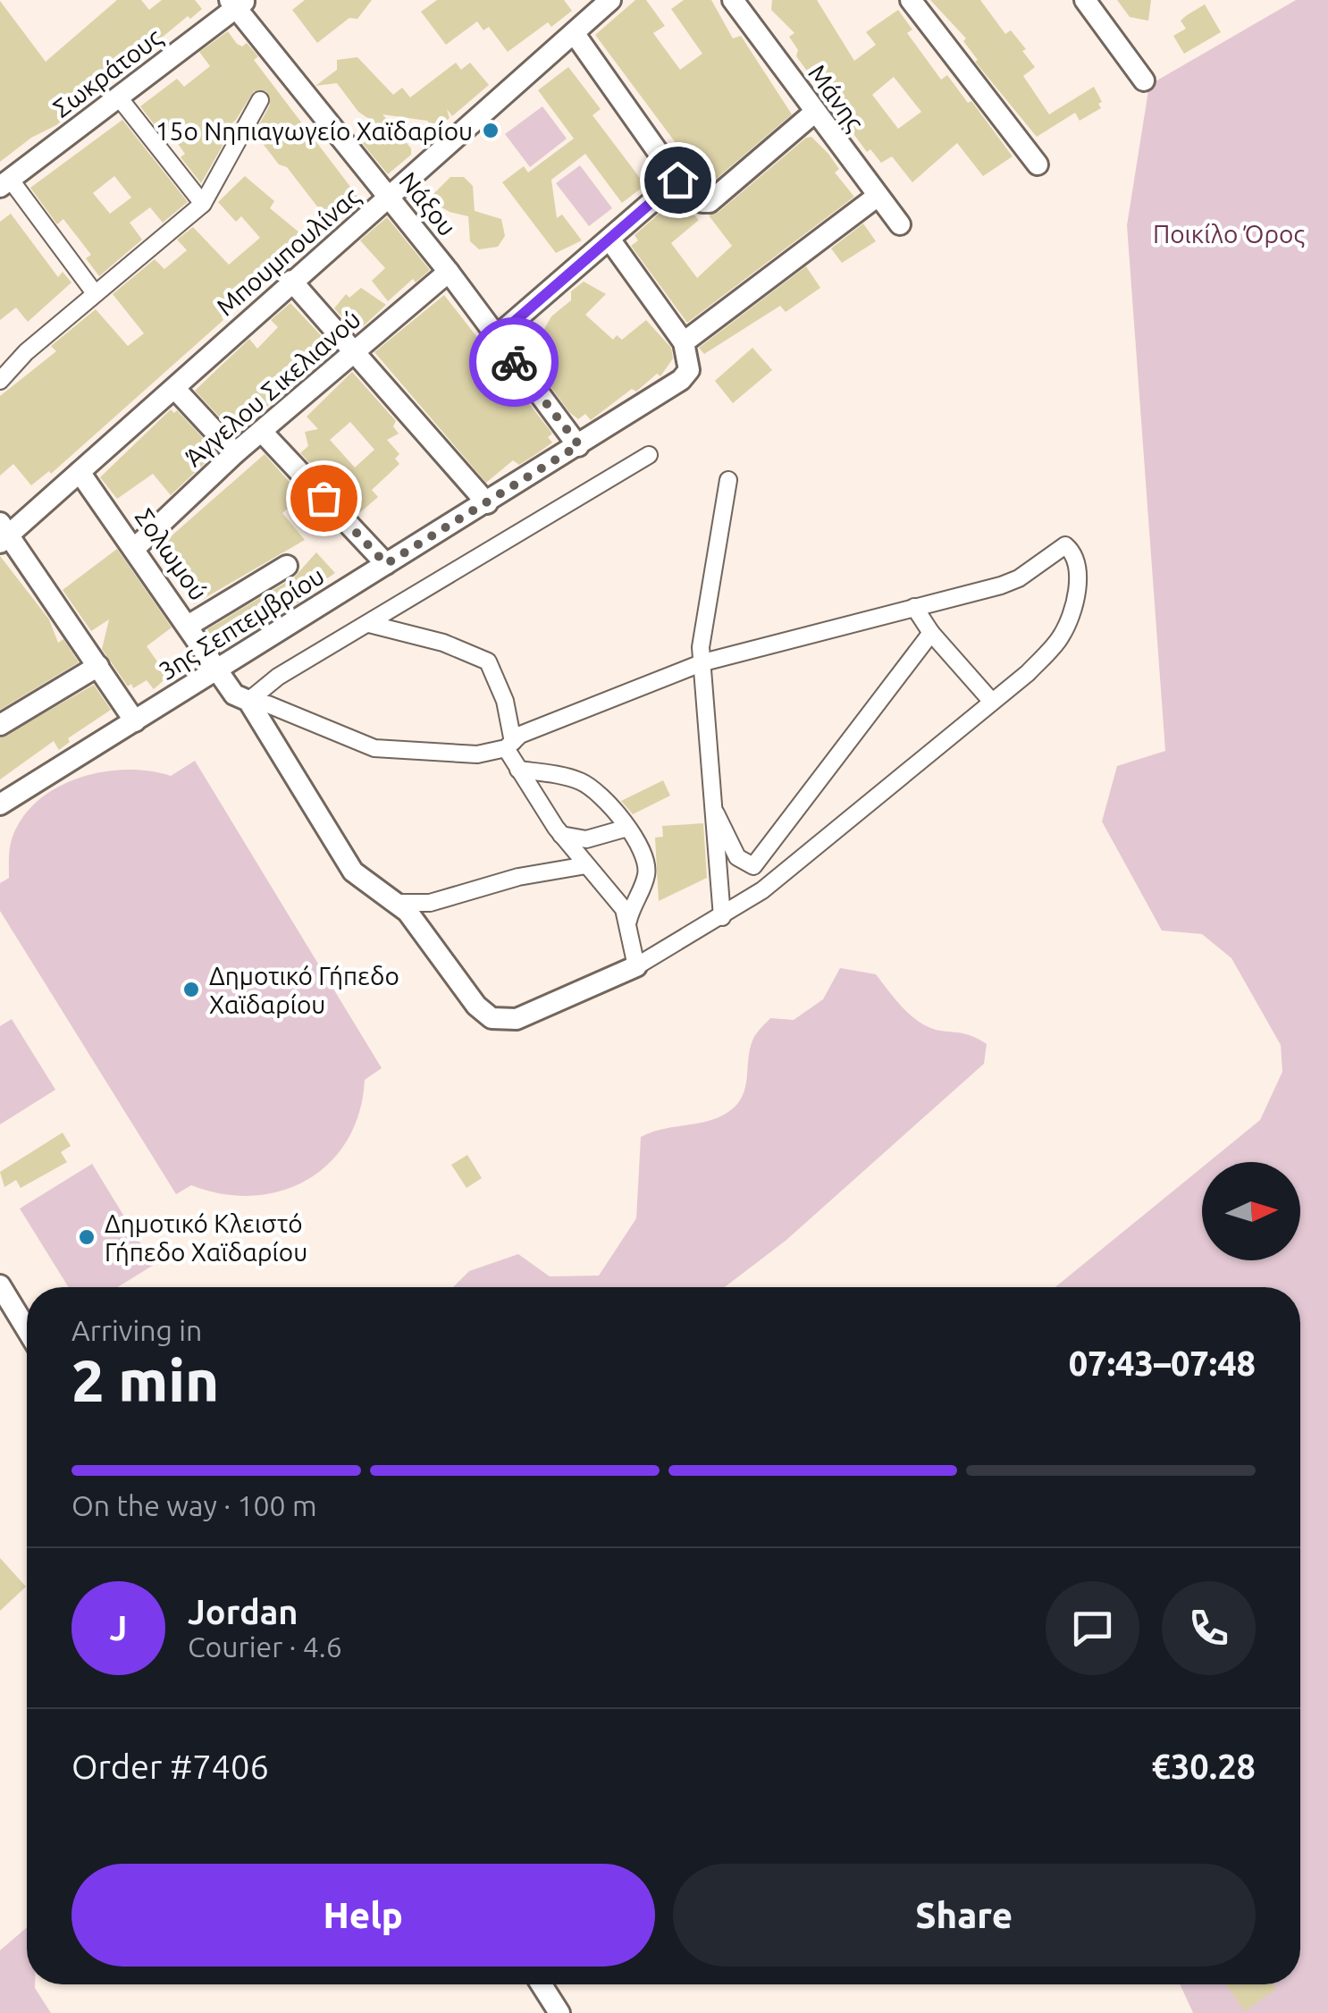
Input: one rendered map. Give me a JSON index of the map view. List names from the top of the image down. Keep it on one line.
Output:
{"streets":{"street":["Σωκράτους","Μάνης","Νάξου","Μπουμπουλίνας","Άγγελου Σικελιανού","Σολωμού","3ης Σεπτεμβρίου"]},"crossings":[["Σωκράτους","Νάξου"],["Νάξου","Μπουμπουλίνας"],["Νάξου","Άγγελου Σικελιανού"],["Νάξου","3ης Σεπτεμβρίου"],["Μπουμπουλίνας","Σολωμού"],["Άγγελου Σικελιανού","Σολωμού"],["Σολωμού","3ης Σεπτεμβρίου"]],"parks":["Ποικίλο Όρος"],"places":["15ο Νηπιαγωγείο Χαϊδαρίου","Δημοτικό Γήπεδο Χαϊδαρίου","Δημοτικό Κλειστό Γήπεδο Χαϊδαρίου"],"north":"right","page":{"heading":["2 min","Arriving in","07:43–07:48"],"panel":["Jordan","Courier · 4.6","Order #7406","€30.28"],"bar":"On the way · 100 m","round":"J","buttons":["Help","Share"]}}
